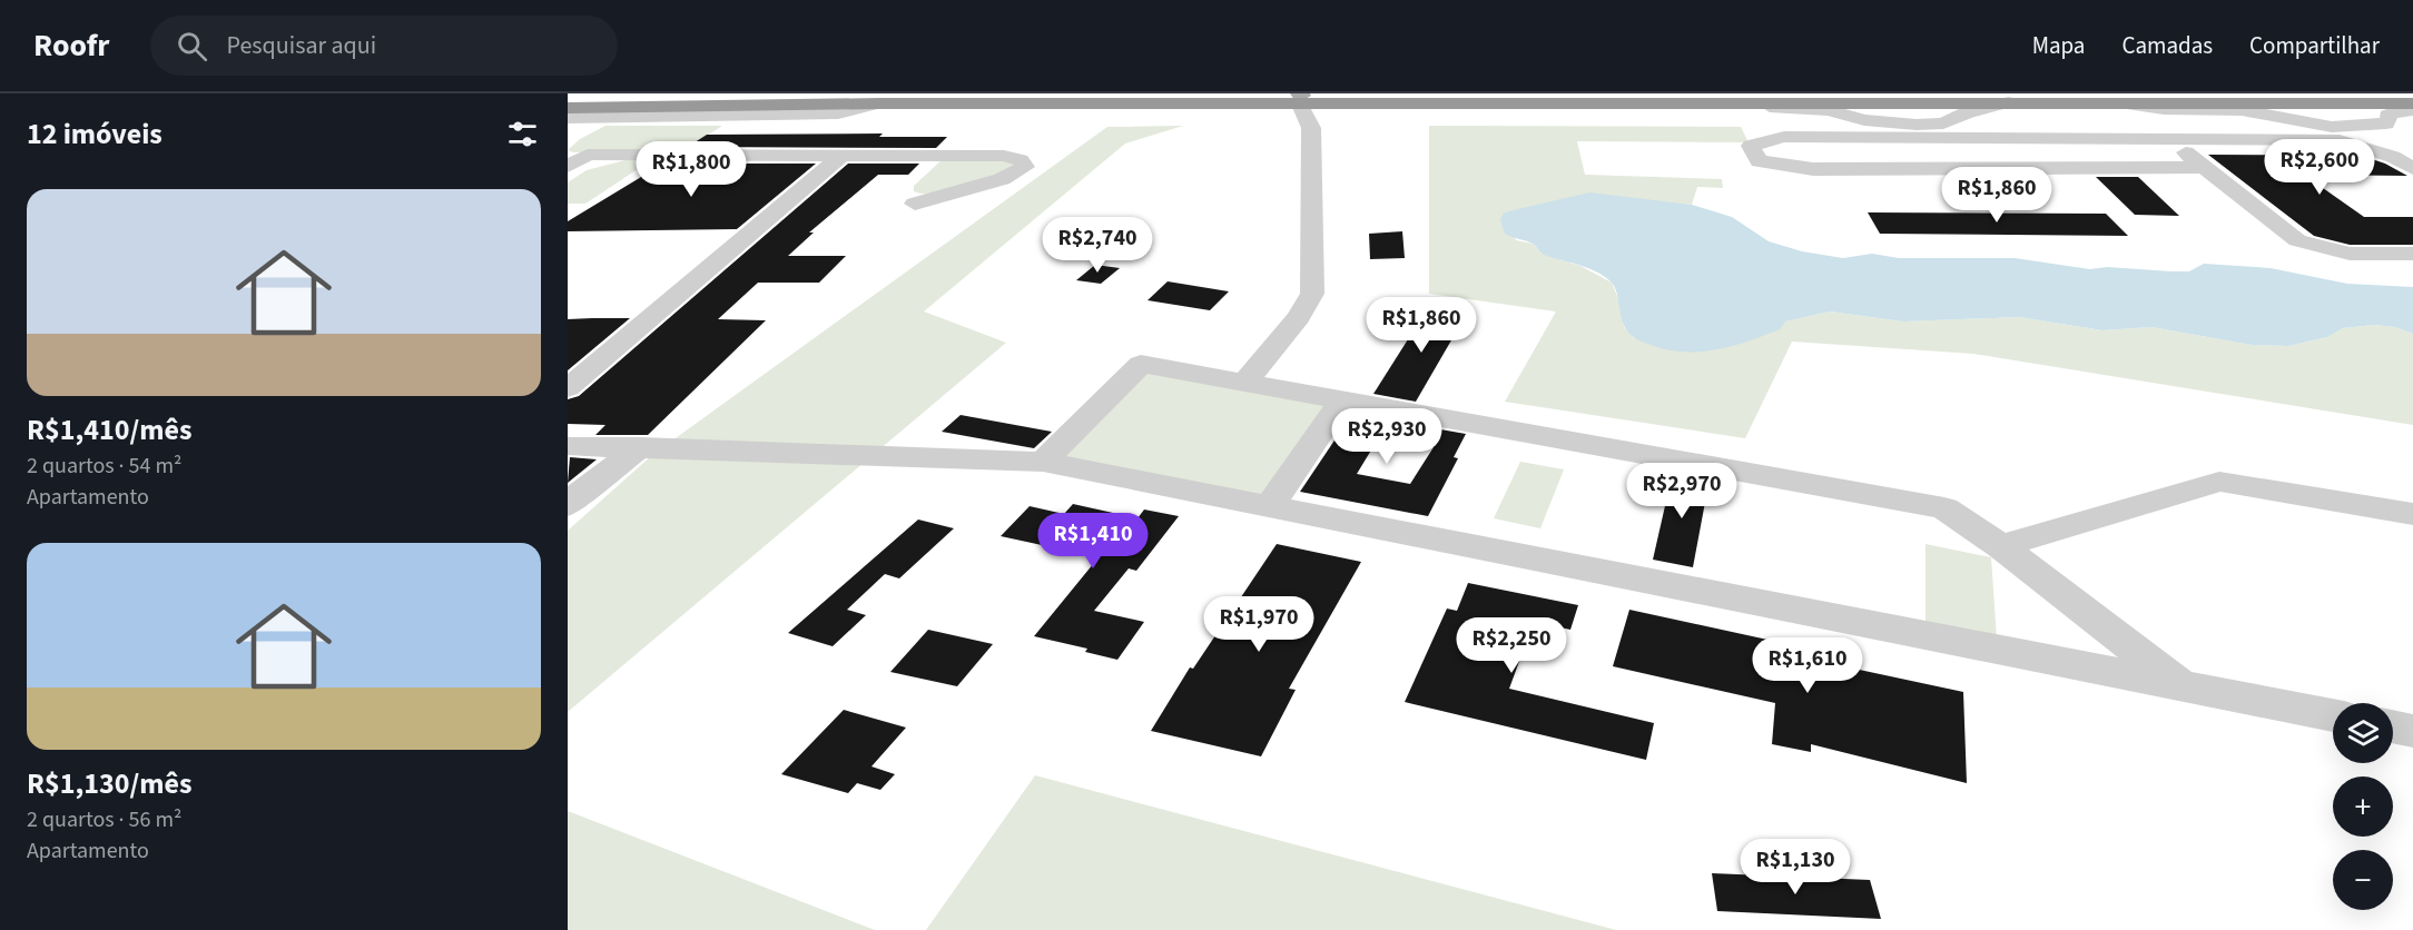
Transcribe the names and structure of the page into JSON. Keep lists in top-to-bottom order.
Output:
{
  "page": {
    "header": "Roofr",
    "search": "Pesquisar aqui",
    "nav": ["Mapa", "Camadas", "Compartilhar"],
    "heading": "12 imóveis",
    "price": [
      "R$2,600",
      "R$1,800",
      "R$1,860",
      "R$2,740",
      "R$1,860",
      "R$2,930",
      "R$2,970",
      "R$1,410",
      "R$1,970",
      "R$2,250",
      "R$1,610",
      "R$1,130"
    ],
    "list": [
      {
        "name": "R$1,410/mês",
        "note": "2 quartos · 54 m² · Apartamento"
      },
      {
        "name": "R$1,130/mês",
        "note": "2 quartos · 56 m² · Apartamento"
      }
    ],
    "map_buttons": ["+", "−"]
  }
}
